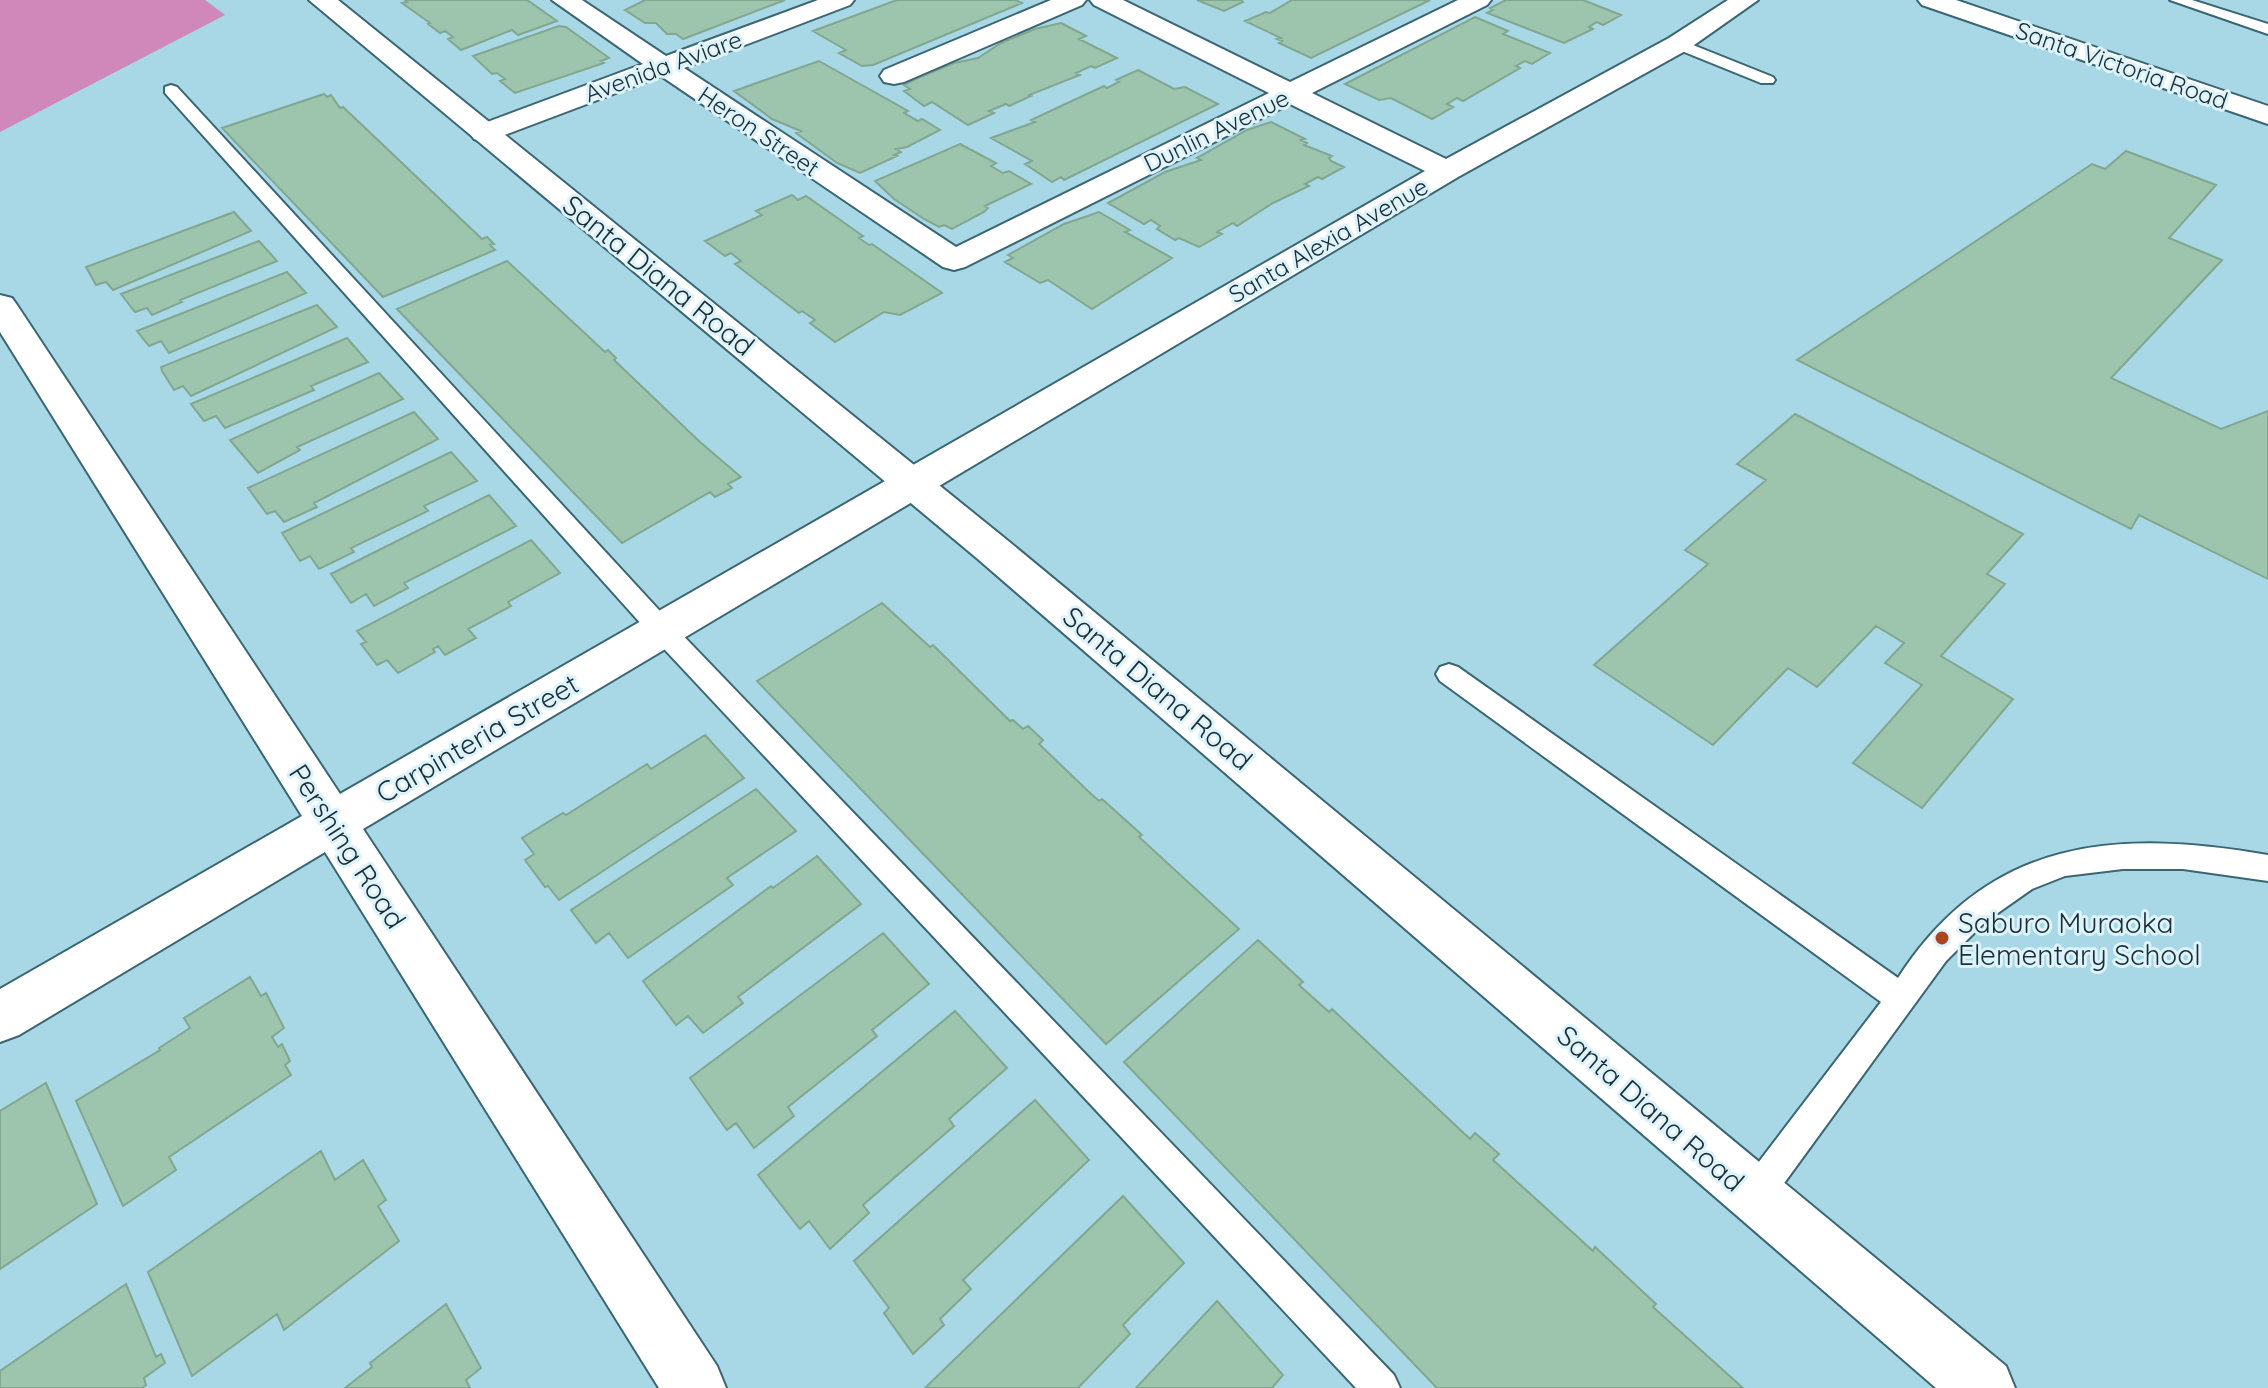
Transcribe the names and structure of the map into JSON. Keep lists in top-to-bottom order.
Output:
{
  "streets": {
    "street": [
      "Santa Victoria Road",
      "Avenida Aviare",
      "Dunlin Avenue",
      "Heron Street",
      "Santa Alexia Avenue",
      "Santa Diana Road",
      "Carpinteria Street",
      "Pershing Road"
    ]
  },
  "crossings": [
    ["Avenida Aviare", "Heron Street"],
    ["Avenida Aviare", "Santa Diana Road"],
    ["Dunlin Avenue", "Heron Street"],
    ["Santa Alexia Avenue", "Santa Diana Road"],
    ["Santa Alexia Avenue", "Carpinteria Street"],
    ["Santa Diana Road", "Carpinteria Street"],
    ["Carpinteria Street", "Pershing Road"]
  ],
  "places": ["Saburo Muraoka Elementary School"]
}
